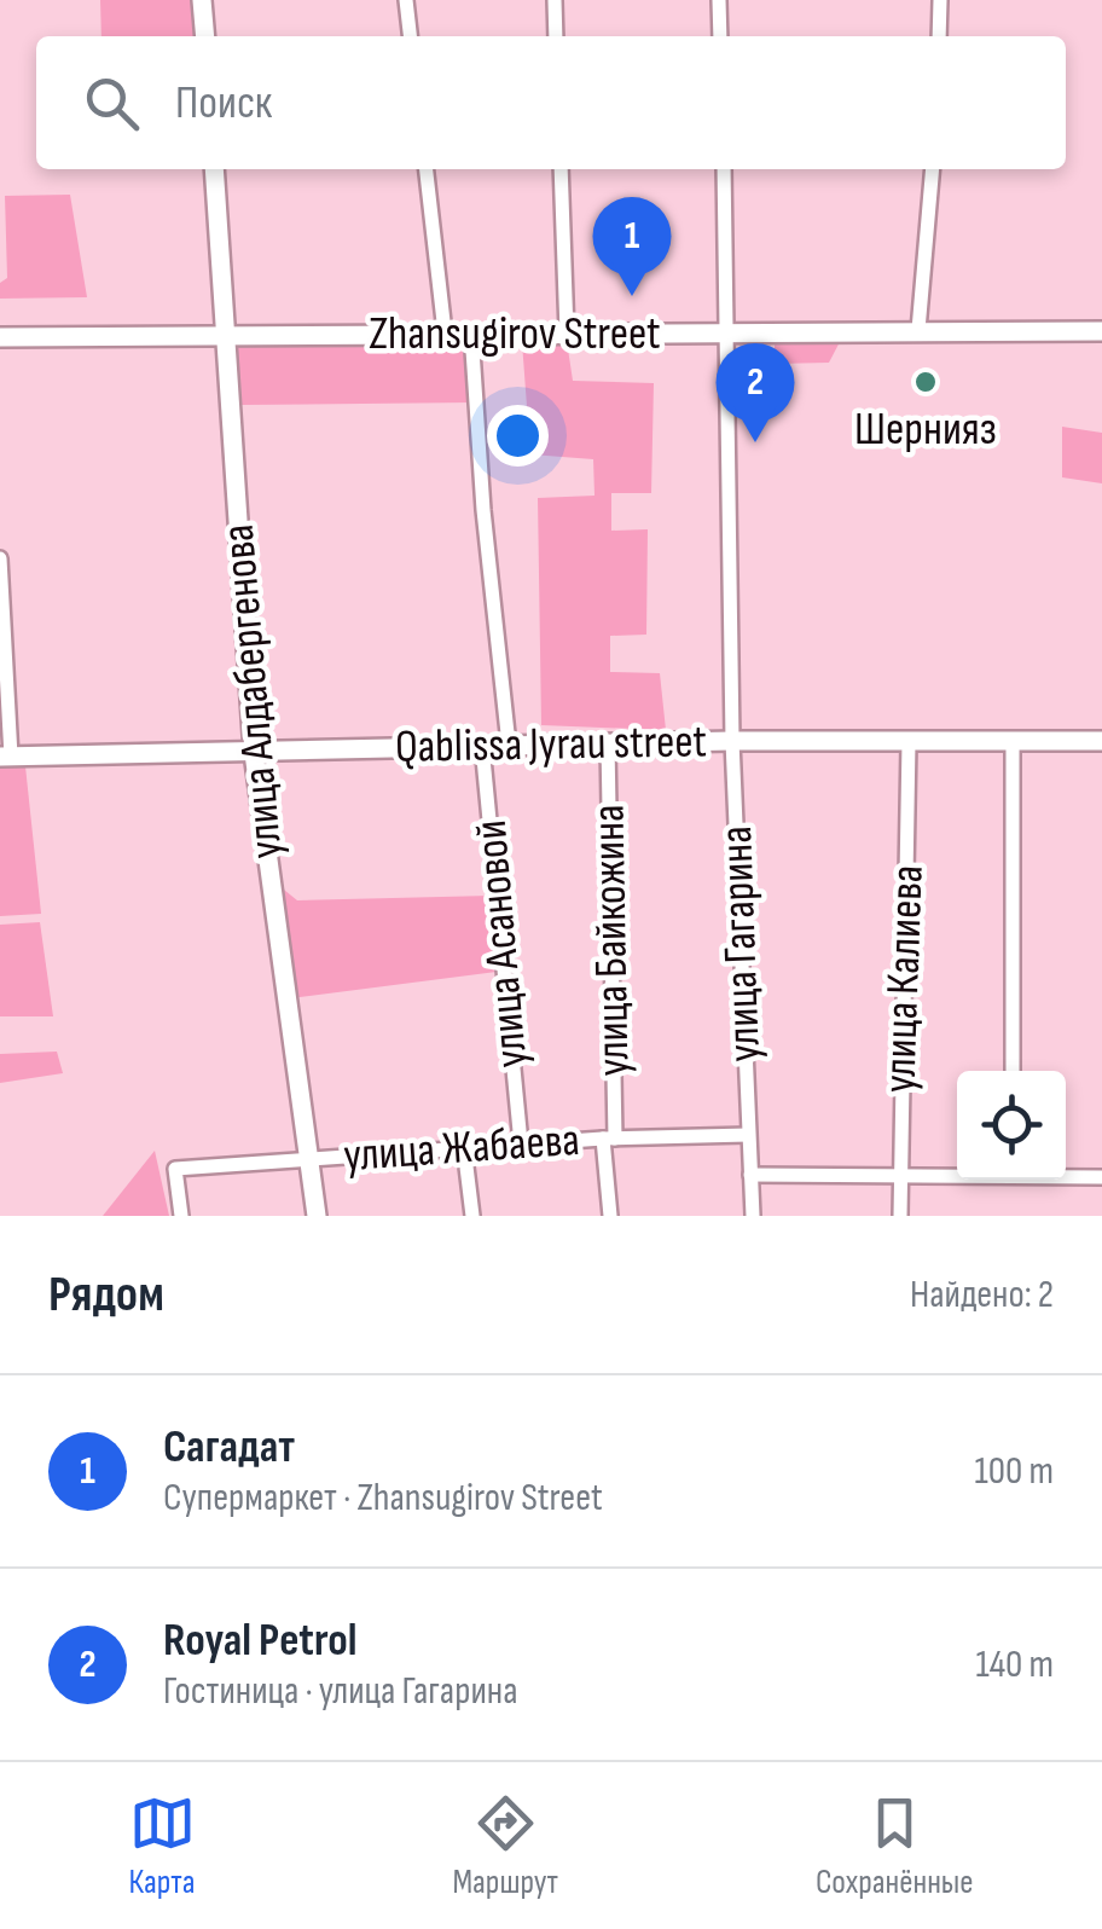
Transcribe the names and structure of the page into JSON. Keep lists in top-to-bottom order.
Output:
{
  "streets": {
    "street": [
      "Zhansugirov Street",
      "улица Алдабергенова",
      "Qablissa Jyrau street",
      "улица Байкожина",
      "улица Асановой",
      "улица Гагарина",
      "улица Калиева",
      "улица Жабаева"
    ]
  },
  "crossings": [
    ["Zhansugirov Street", "улица Алдабергенова"],
    ["Zhansugirov Street", "улица Гагарина"],
    ["улица Алдабергенова", "Qablissa Jyrau street"],
    ["улица Алдабергенова", "улица Жабаева"],
    ["Qablissa Jyrau street", "улица Байкожина"],
    ["Qablissa Jyrau street", "улица Асановой"],
    ["Qablissa Jyrau street", "улица Гагарина"],
    ["Qablissa Jyrau street", "улица Калиева"],
    ["улица Байкожина", "улица Жабаева"],
    ["улица Асановой", "улица Жабаева"],
    ["улица Гагарина", "улица Жабаева"]
  ],
  "places": ["Шернияз"],
  "page": {
    "search": "Поиск",
    "pins": ["1", "2"],
    "heading": ["Рядом", "Найдено: 2"],
    "list": [
      {
        "mark": "1",
        "name": "Сагадат",
        "note": "Супермаркет · Zhansugirov Street",
        "value": "100 m"
      },
      {
        "mark": "2",
        "name": "Royal Petrol",
        "note": "Гостиница · улица Гагарина",
        "value": "140 m"
      }
    ],
    "nav": ["Карта", "Маршрут", "Сохранённые"]
  }
}
